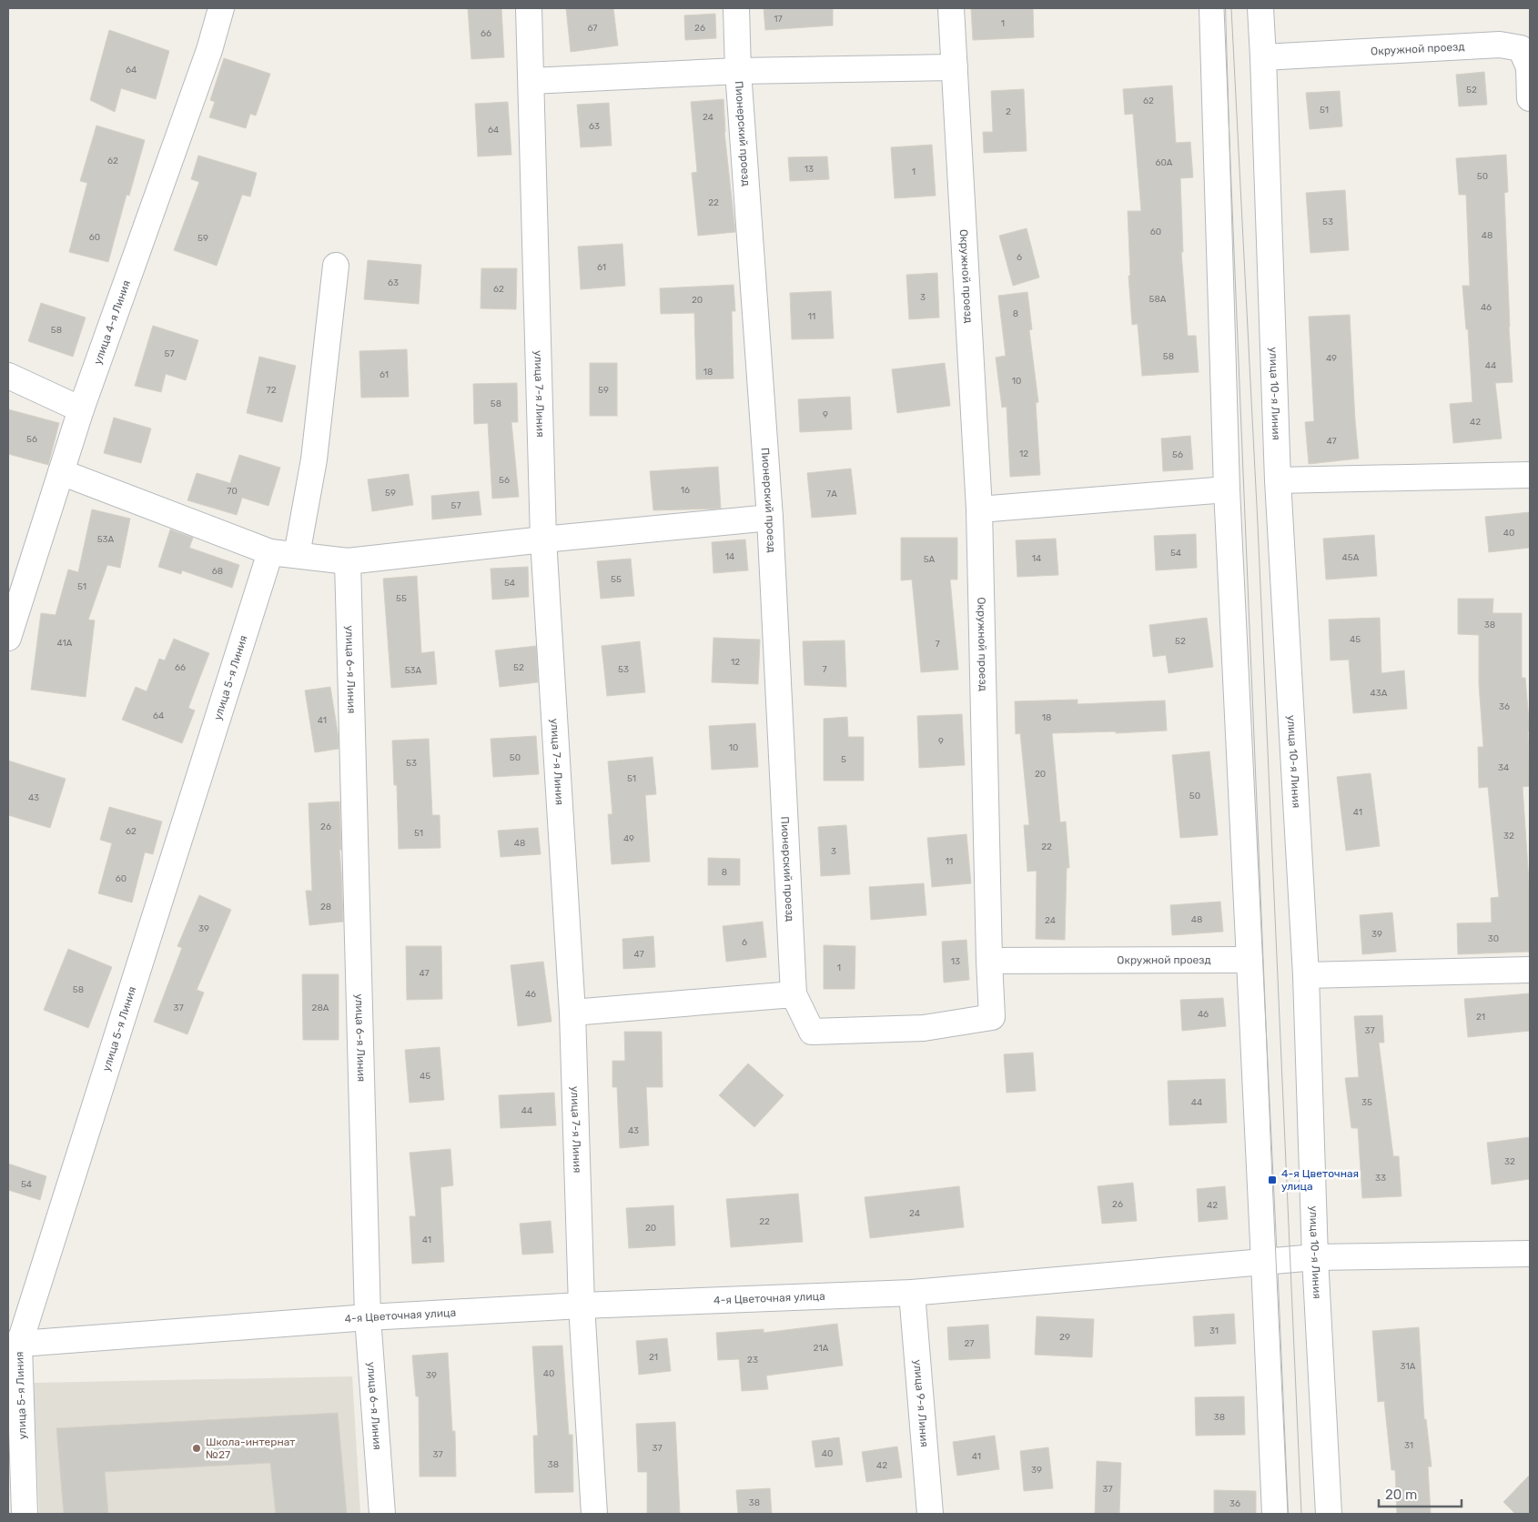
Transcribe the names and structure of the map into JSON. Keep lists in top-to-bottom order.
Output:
{
  "streets": {
    "street": [
      "Окружной проезд",
      "Пионерский проезд",
      "улица 4-я Линия",
      "улица 7-я Линия",
      "улица 10-я Линия",
      "улица 6-я Линия",
      "улица 5-я Линия",
      "4-я Цветочная улица",
      "улица 9-я Линия"
    ]
  },
  "crossings": [
    ["Окружной проезд", "улица 10-я Линия"],
    ["улица 7-я Линия", "4-я Цветочная улица"],
    ["улица 10-я Линия", "4-я Цветочная улица"],
    ["улица 6-я Линия", "4-я Цветочная улица"],
    ["улица 5-я Линия", "4-я Цветочная улица"],
    ["4-я Цветочная улица", "улица 9-я Линия"]
  ],
  "places": {
    "transit": ["4-я Цветочная улица"],
    "other": ["Школа-интернат №27"]
  },
  "house_numbers": [
    "17",
    "1",
    "67",
    "26",
    "66",
    "64",
    "52",
    "62",
    "51",
    "2",
    "24",
    "63",
    "64",
    "62",
    "60А",
    "13",
    "1",
    "50",
    "22",
    "53",
    "60",
    "48",
    "60",
    "59",
    "6",
    "61",
    "63",
    "62",
    "3",
    "58А",
    "20",
    "46",
    "8",
    "11",
    "58",
    "57",
    "58",
    "49",
    "44",
    "18",
    "61",
    "10",
    "72",
    "59",
    "58",
    "9",
    "42",
    "56",
    "47",
    "12",
    "56",
    "56",
    "16",
    "70",
    "59",
    "7А",
    "57",
    "40",
    "53А",
    "54",
    "14",
    "45А",
    "14",
    "5А",
    "68",
    "55",
    "54",
    "51",
    "55",
    "38",
    "45",
    "52",
    "41А",
    "7",
    "12",
    "66",
    "52",
    "53",
    "7",
    "53А",
    "43А",
    "36",
    "64",
    "18",
    "41",
    "9",
    "10",
    "50",
    "5",
    "53",
    "34",
    "20",
    "51",
    "50",
    "43",
    "41",
    "26",
    "62",
    "51",
    "32",
    "49",
    "48",
    "22",
    "3",
    "11",
    "8",
    "60",
    "28",
    "48",
    "24",
    "39",
    "39",
    "30",
    "6",
    "47",
    "13",
    "1",
    "47",
    "58",
    "46",
    "37",
    "28А",
    "46",
    "21",
    "37",
    "45",
    "44",
    "35",
    "44",
    "43",
    "32",
    "33",
    "54",
    "26",
    "42",
    "24",
    "22",
    "20",
    "41",
    "31",
    "29",
    "27",
    "21А",
    "21",
    "23",
    "31А",
    "40",
    "39",
    "38",
    "31",
    "37",
    "40",
    "37",
    "41",
    "38",
    "42",
    "39",
    "37",
    "38",
    "36"
  ],
  "scale_bar": "20 m"
}
